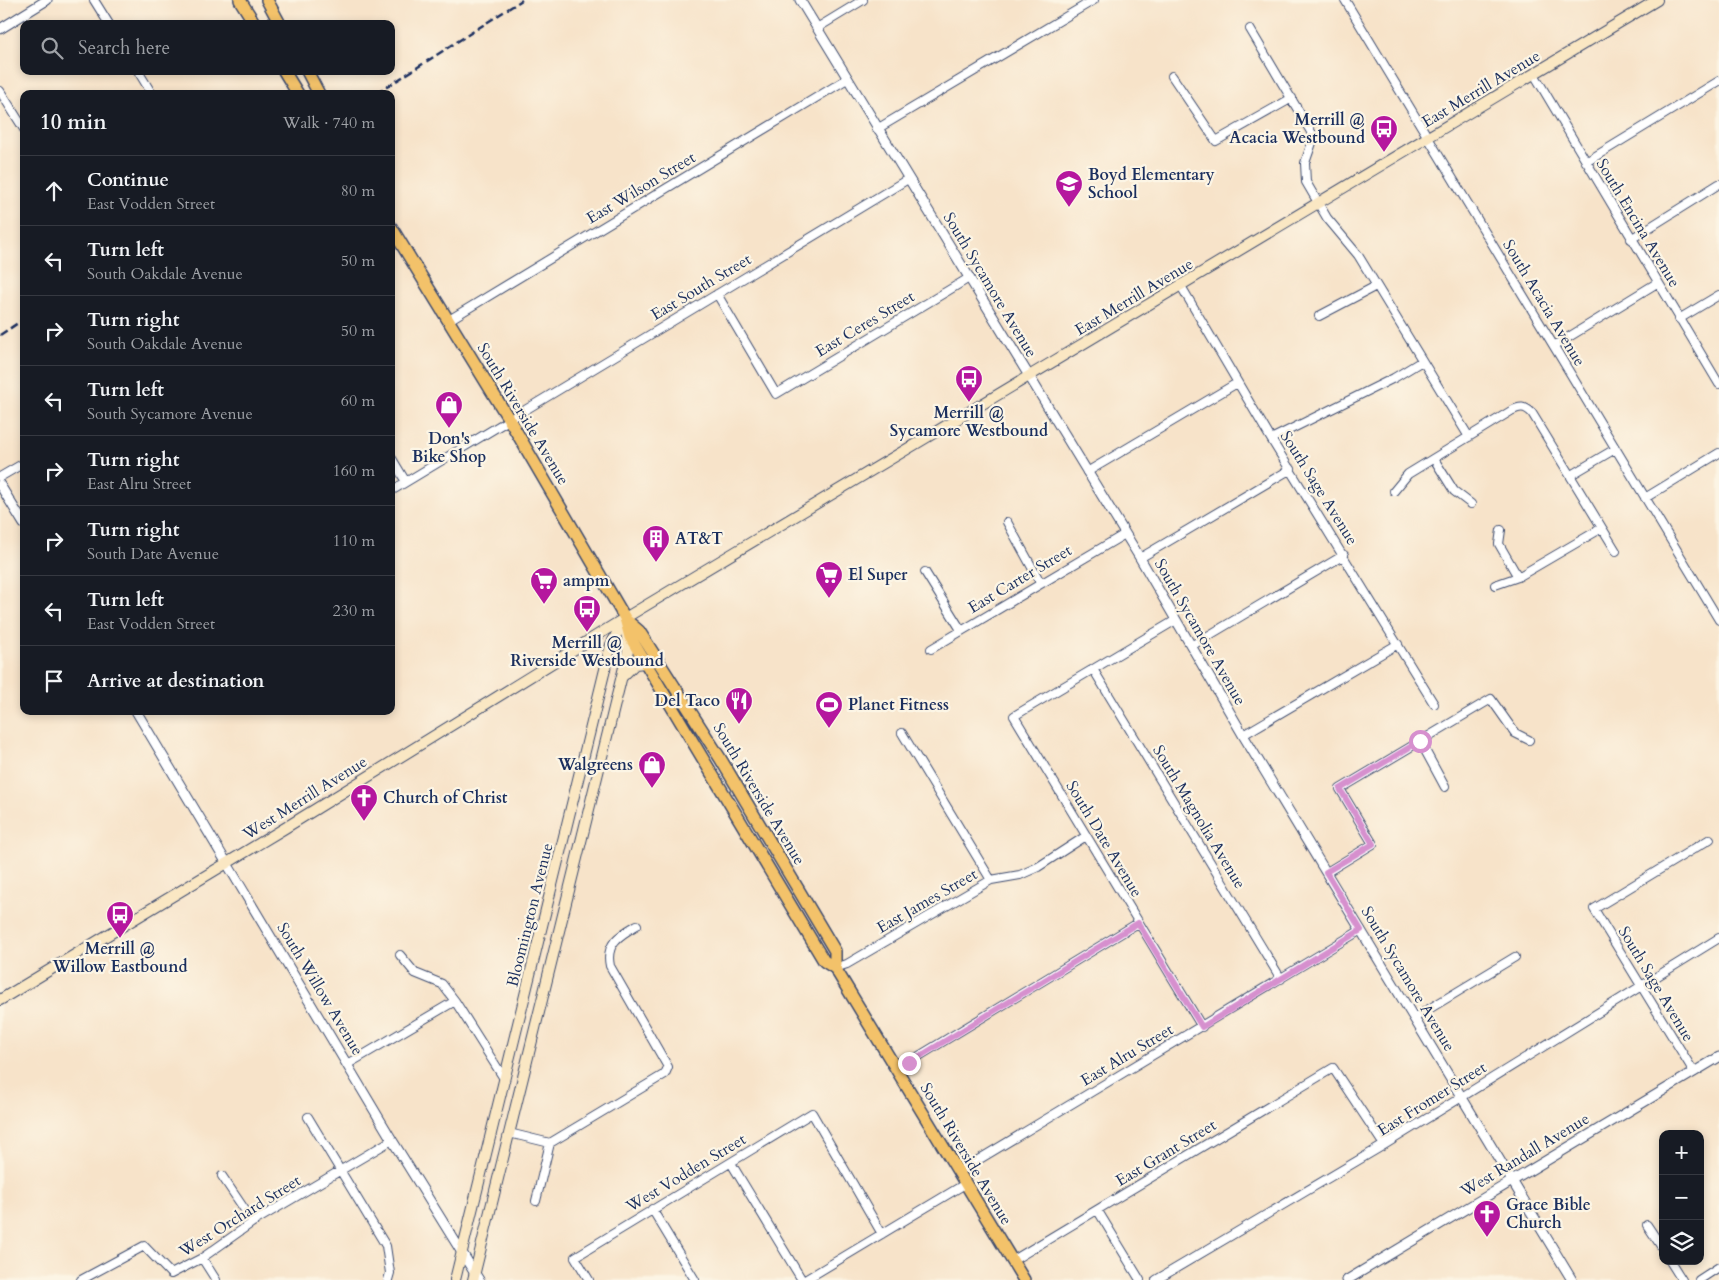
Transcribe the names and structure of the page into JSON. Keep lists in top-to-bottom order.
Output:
{
  "streets": {
    "main road": [
      "East Merrill Avenue",
      "South Riverside Avenue",
      "West Merrill Avenue",
      "Bloomington Avenue"
    ],
    "street": [
      "East Wilson Street",
      "South Encina Avenue",
      "South Sycamore Avenue",
      "East South Street",
      "South Acacia Avenue",
      "East Ceres Street",
      "South Sage Avenue",
      "East Carter Street",
      "South Magnolia Avenue",
      "South Date Avenue",
      "East James Street",
      "South Willow Avenue",
      "East Alru Street",
      "East Fromer Street",
      "East Grant Street",
      "West Randall Avenue",
      "West Vodden Street",
      "West Orchard Street"
    ]
  },
  "crossings": [
    ["East Merrill Avenue", "South Encina Avenue"],
    ["East Merrill Avenue", "South Sycamore Avenue"],
    ["East Merrill Avenue", "South Acacia Avenue"],
    ["East Merrill Avenue", "South Riverside Avenue"],
    ["East Merrill Avenue", "South Sage Avenue"],
    ["East Merrill Avenue", "West Merrill Avenue"],
    ["East Merrill Avenue", "Bloomington Avenue"],
    ["East Wilson Street", "South Sycamore Avenue"],
    ["East Wilson Street", "South Riverside Avenue"],
    ["South Sycamore Avenue", "East South Street"],
    ["South Sycamore Avenue", "East Ceres Street"],
    ["South Sycamore Avenue", "East Carter Street"],
    ["South Sycamore Avenue", "East Alru Street"],
    ["South Sycamore Avenue", "East Fromer Street"],
    ["South Sycamore Avenue", "West Randall Avenue"],
    ["East South Street", "East Ceres Street"],
    ["East South Street", "South Riverside Avenue"],
    ["South Riverside Avenue", "West Merrill Avenue"],
    ["South Riverside Avenue", "East James Street"],
    ["South Riverside Avenue", "Bloomington Avenue"],
    ["South Riverside Avenue", "East Alru Street"],
    ["South Riverside Avenue", "East Grant Street"],
    ["South Sage Avenue", "East Fromer Street"],
    ["South Sage Avenue", "West Randall Avenue"],
    ["West Merrill Avenue", "Bloomington Avenue"],
    ["West Merrill Avenue", "South Willow Avenue"],
    ["South Magnolia Avenue", "South Date Avenue"],
    ["South Magnolia Avenue", "East Alru Street"],
    ["South Date Avenue", "East James Street"],
    ["South Date Avenue", "East Alru Street"],
    ["Bloomington Avenue", "South Willow Avenue"],
    ["South Willow Avenue", "West Orchard Street"],
    ["East Fromer Street", "East Grant Street"]
  ],
  "places": {
    "bus stop": [
      "Merrill @ Acacia Westbound",
      "Merrill @ Sycamore Westbound",
      "Merrill @ Riverside Westbound",
      "Merrill @ Willow Eastbound"
    ],
    "school or university": ["Boyd Elementary School"],
    "shop": ["Don's Bike Shop", "Walgreens"],
    "building": ["AT&T"],
    "supermarket": ["El Super", "ampm"],
    "restaurant": ["Del Taco"],
    "sports": ["Planet Fitness"],
    "church": ["Church of Christ", "Grace Bible Church"]
  },
  "page": {
    "search": "Search here",
    "heading": ["10 min", "Walk · 740 m"],
    "list": [
      ["Continue", "East Vodden Street", "80 m"],
      ["Turn left", "South Oakdale Avenue", "50 m"],
      ["Turn right", "South Oakdale Avenue", "50 m"],
      ["Turn left", "South Sycamore Avenue", "60 m"],
      ["Turn right", "East Alru Street", "160 m"],
      ["Turn right", "South Date Avenue", "110 m"],
      ["Turn left", "East Vodden Street", "230 m"],
      "Arrive at destination"
    ],
    "map_buttons": ["+", "−"]
  }
}
